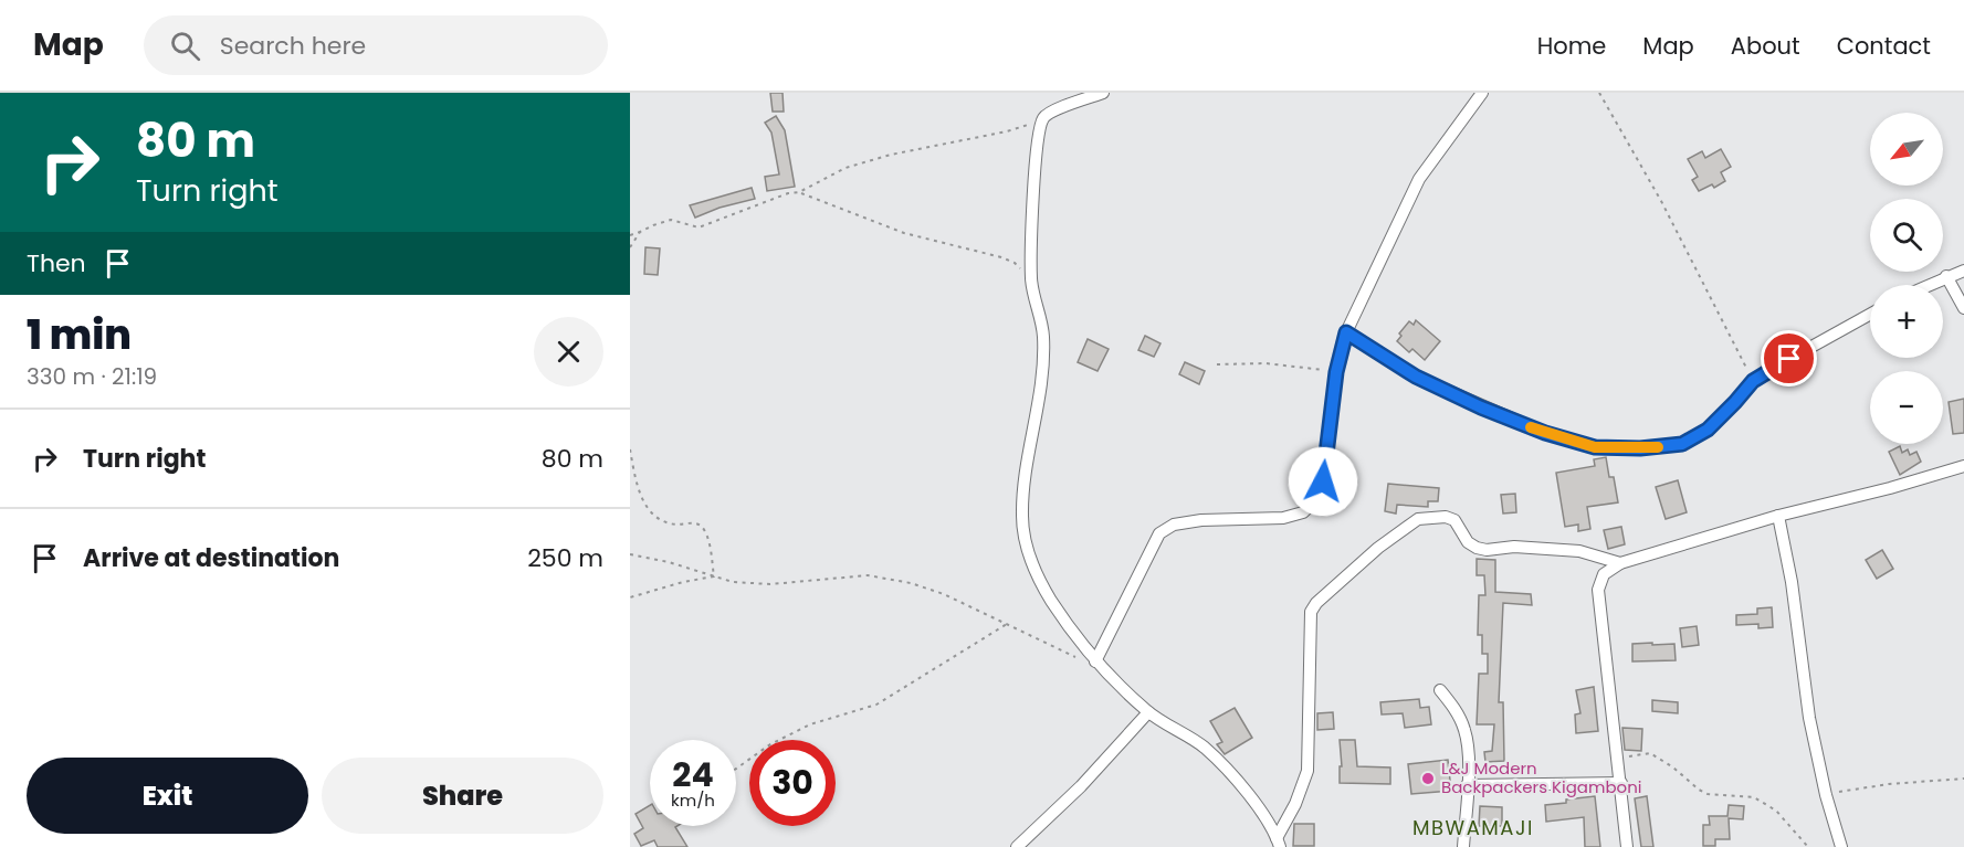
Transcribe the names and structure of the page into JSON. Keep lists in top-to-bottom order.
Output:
{
  "districts": ["MBWAMAJI"],
  "places": ["L&J Modern Backpackers Kigamboni"],
  "north": "bottom left",
  "page": {
    "header": "Map",
    "search": "Search here",
    "nav": [
      "Home",
      "Map",
      "About",
      "Contact"
    ],
    "turn": ["80 m", "Turn right"],
    "map_buttons": ["+", "−"],
    "then": "Then",
    "heading": ["1 min", "330 m · 21:19"],
    "list": [
      {
        "name": "Turn right",
        "value": "80 m"
      },
      {
        "name": "Arrive at destination",
        "value": "250 m"
      }
    ],
    "speed": "24 km/h",
    "limit": "30",
    "buttons": ["Exit", "Share"]
  }
}
